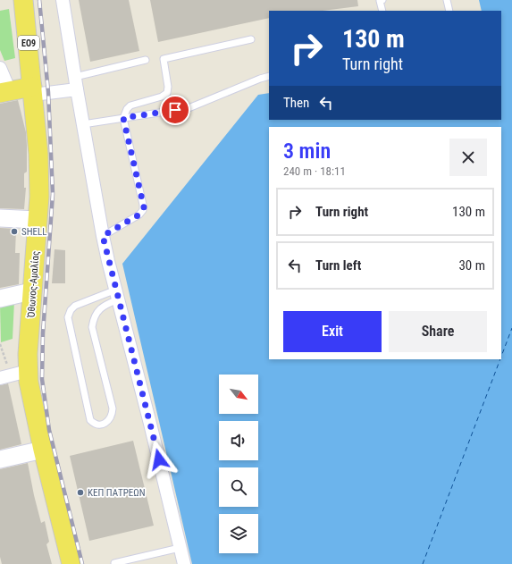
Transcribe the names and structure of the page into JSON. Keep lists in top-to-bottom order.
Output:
{
  "streets": {
    "main road": ["ΕΟ9", "Όθωνος-Αμαλίας"]
  },
  "places": ["SHELL", "ΚΕΠ ΠΑΤΡΕΩΝ"],
  "north": "bottom right",
  "page": {
    "turn": ["130 m", "Turn right"],
    "then": "Then",
    "heading": ["3 min", "240 m · 18:11"],
    "list": [
      {
        "name": "Turn right",
        "value": "130 m"
      },
      {
        "name": "Turn left",
        "value": "30 m"
      }
    ],
    "buttons": ["Exit", "Share"]
  }
}
